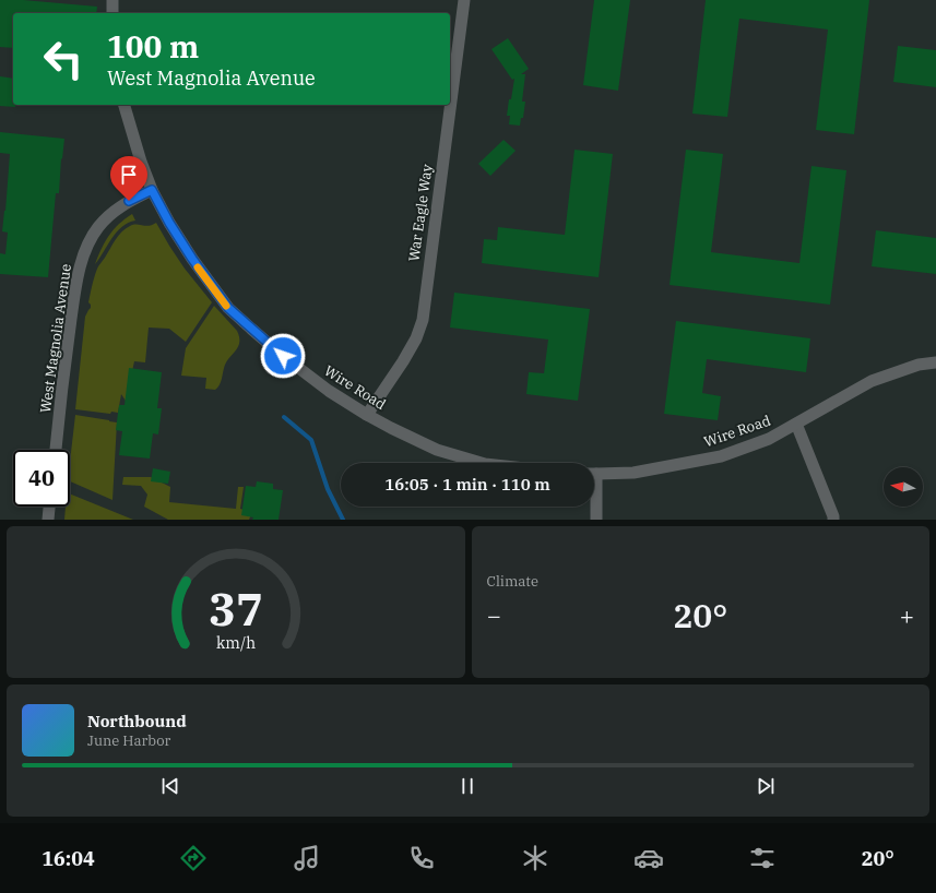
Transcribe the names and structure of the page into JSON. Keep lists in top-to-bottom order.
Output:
{
  "streets": {
    "street": ["War Eagle Way", "West Magnolia Avenue", "Wire Road"]
  },
  "crossings": [
    ["War Eagle Way", "Wire Road"],
    ["West Magnolia Avenue", "Wire Road"]
  ],
  "north": "left",
  "page": {
    "turn": ["100 m", "West Magnolia Avenue"],
    "limit": "40",
    "trip": "16:05 · 1 min · 110 m",
    "tile": "Climate",
    "heat": ["−", "20°", "+"],
    "song": ["Northbound", "June Harbor"],
    "tabs": ["16:04", "20°"],
    "gauge": ["37", "km/h"]
  }
}
